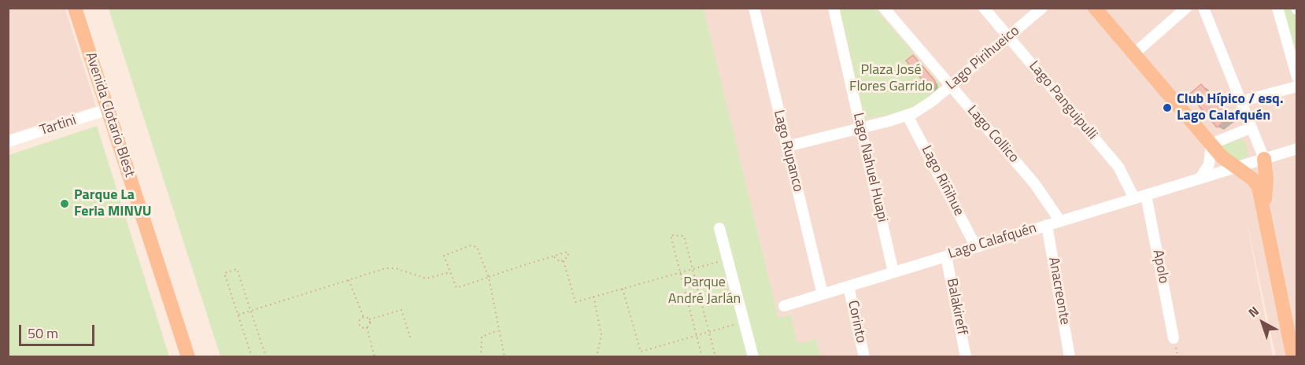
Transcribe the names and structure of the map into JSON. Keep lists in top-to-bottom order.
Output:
{
  "streets": {
    "main road": ["Avenida Clotario Blest"],
    "street": [
      "Lago Pirihueico",
      "Lago Panguipulli",
      "Tartini",
      "Lago Collico",
      "Lago Rupanco",
      "Lago Nahuel Huapi",
      "Lago Riñihue",
      "Lago Calafquén",
      "Apolo",
      "Anacreonte",
      "Balakireff",
      "Corinto"
    ]
  },
  "crossings": [
    ["Lago Pirihueico", "Lago Panguipulli"],
    ["Lago Pirihueico", "Lago Collico"],
    ["Lago Pirihueico", "Lago Rupanco"],
    ["Lago Pirihueico", "Lago Nahuel Huapi"],
    ["Lago Pirihueico", "Lago Riñihue"],
    ["Lago Panguipulli", "Lago Calafquén"],
    ["Avenida Clotario Blest", "Tartini"],
    ["Lago Collico", "Lago Calafquén"],
    ["Lago Rupanco", "Lago Calafquén"],
    ["Lago Nahuel Huapi", "Lago Calafquén"],
    ["Lago Riñihue", "Lago Calafquén"],
    ["Lago Calafquén", "Apolo"],
    ["Lago Calafquén", "Anacreonte"],
    ["Lago Calafquén", "Balakireff"],
    ["Lago Calafquén", "Corinto"]
  ],
  "parks": ["Plaza José Flores Garrido", "Parque André Jarlán"],
  "places": ["Club Hípico / esq. Lago Calafquén", "Parque La Feria MINVU"],
  "scale_bar": "50 m",
  "north": "top left"
}
